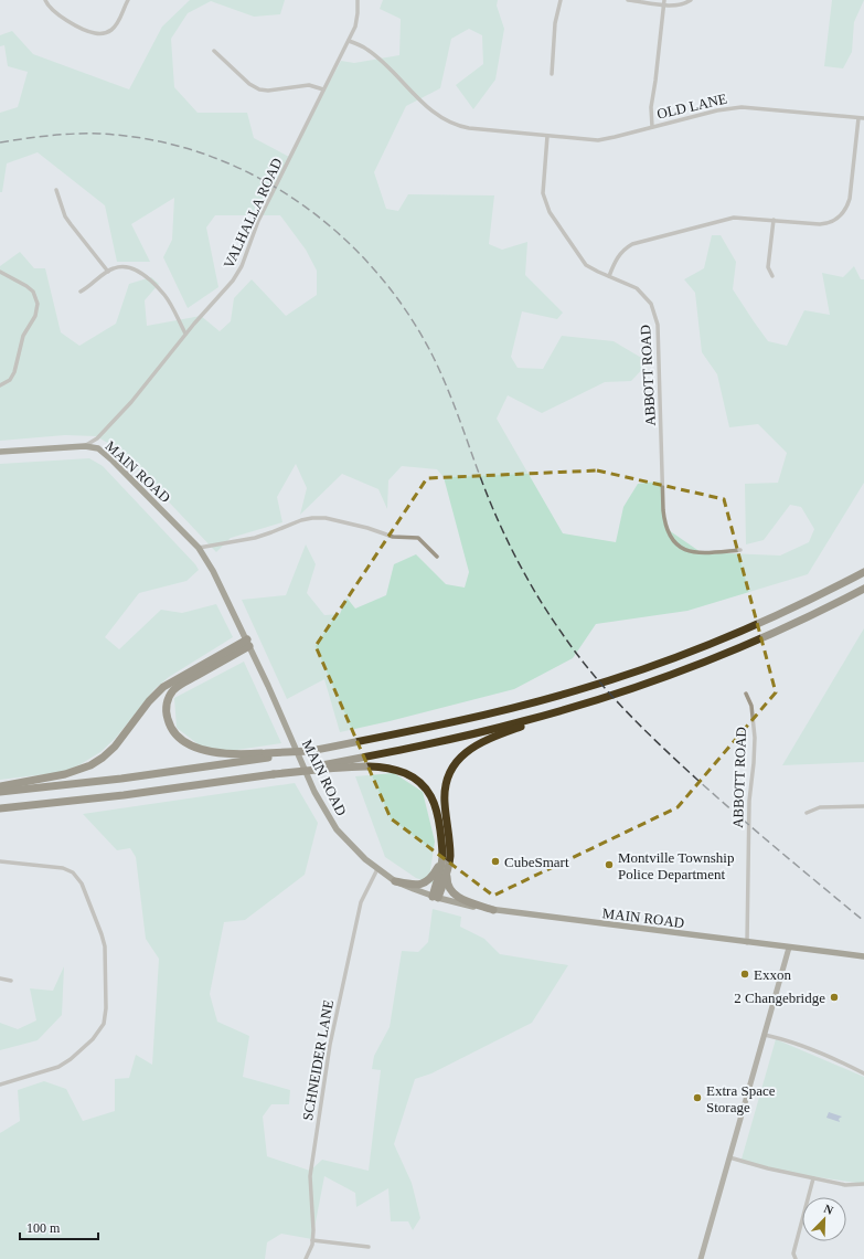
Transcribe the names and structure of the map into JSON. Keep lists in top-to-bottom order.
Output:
{
  "streets": {
    "main road": ["MAIN ROAD"],
    "street": [
      "OLD LANE",
      "VALHALLA ROAD",
      "ABBOTT ROAD",
      "SCHNEIDER LANE"
    ]
  },
  "crossings": [
    ["VALHALLA ROAD", "MAIN ROAD"],
    ["ABBOTT ROAD", "MAIN ROAD"],
    ["MAIN ROAD", "SCHNEIDER LANE"]
  ],
  "places": [
    "CubeSmart",
    "Montville Township Police Department",
    "Exxon",
    "2 Changebridge",
    "Extra Space Storage"
  ],
  "scale_bar": "100 m",
  "north": "top right"
}
